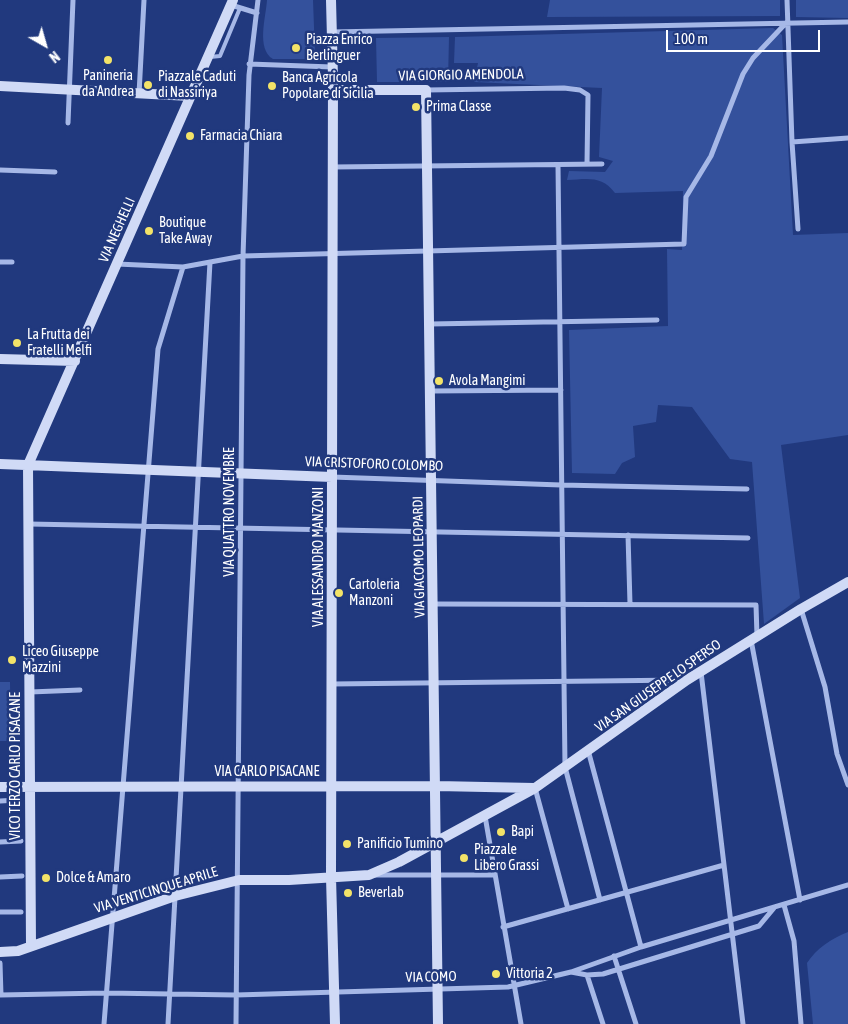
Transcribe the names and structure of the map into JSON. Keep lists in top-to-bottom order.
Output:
{
  "streets": {
    "street": [
      "VIA GIORGIO AMENDOLA",
      "VIA NEGHELLI",
      "VIA CRISTOFORO COLOMBO",
      "VIA QUATTRO NOVEMBRE",
      "VIA ALESSANDRO MANZONI",
      "VIA GIACOMO LEOPARDI",
      "VIA SAN GIUSEPPE LO SPERSO",
      "VICO TERZO CARLO PISACANE",
      "VIA CARLO PISACANE",
      "VIA VENTICINQUE APRILE",
      "VIA COMO"
    ]
  },
  "crossings": [
    ["VIA GIORGIO AMENDOLA", "VIA ALESSANDRO MANZONI"],
    ["VIA GIORGIO AMENDOLA", "VIA GIACOMO LEOPARDI"],
    ["VIA NEGHELLI", "VIA CRISTOFORO COLOMBO"],
    ["VIA NEGHELLI", "VICO TERZO CARLO PISACANE"],
    ["VIA CRISTOFORO COLOMBO", "VIA QUATTRO NOVEMBRE"],
    ["VIA CRISTOFORO COLOMBO", "VIA ALESSANDRO MANZONI"],
    ["VIA CRISTOFORO COLOMBO", "VIA GIACOMO LEOPARDI"],
    ["VIA CRISTOFORO COLOMBO", "VICO TERZO CARLO PISACANE"],
    ["VIA QUATTRO NOVEMBRE", "VIA CARLO PISACANE"],
    ["VIA QUATTRO NOVEMBRE", "VIA VENTICINQUE APRILE"],
    ["VIA QUATTRO NOVEMBRE", "VIA COMO"],
    ["VIA ALESSANDRO MANZONI", "VIA CARLO PISACANE"],
    ["VIA ALESSANDRO MANZONI", "VIA VENTICINQUE APRILE"],
    ["VIA ALESSANDRO MANZONI", "VIA COMO"],
    ["VIA GIACOMO LEOPARDI", "VIA SAN GIUSEPPE LO SPERSO"],
    ["VIA GIACOMO LEOPARDI", "VIA CARLO PISACANE"],
    ["VIA GIACOMO LEOPARDI", "VIA VENTICINQUE APRILE"],
    ["VIA GIACOMO LEOPARDI", "VIA COMO"],
    ["VIA SAN GIUSEPPE LO SPERSO", "VIA CARLO PISACANE"],
    ["VIA SAN GIUSEPPE LO SPERSO", "VIA VENTICINQUE APRILE"],
    ["VICO TERZO CARLO PISACANE", "VIA CARLO PISACANE"],
    ["VICO TERZO CARLO PISACANE", "VIA VENTICINQUE APRILE"]
  ],
  "places": [
    "Piazza Enrico Berlinguer",
    "Panineria da Andrea",
    "Piazzale Caduti di Nassiriya",
    "Banca Agricola Popolare di Sicilia",
    "Prima Classe",
    "Farmacia Chiara",
    "Boutique Take Away",
    "La Frutta dei Fratelli Melfi",
    "Avola Mangimi",
    "Cartoleria Manzoni",
    "Liceo Giuseppe Mazzini",
    "Bapi",
    "Panificio Tumino",
    "Piazzale Libero Grassi",
    "Dolce & Amaro",
    "Beverlab",
    "Vittoria 2"
  ],
  "scale_bar": "100 m",
  "north": "bottom right"
}
